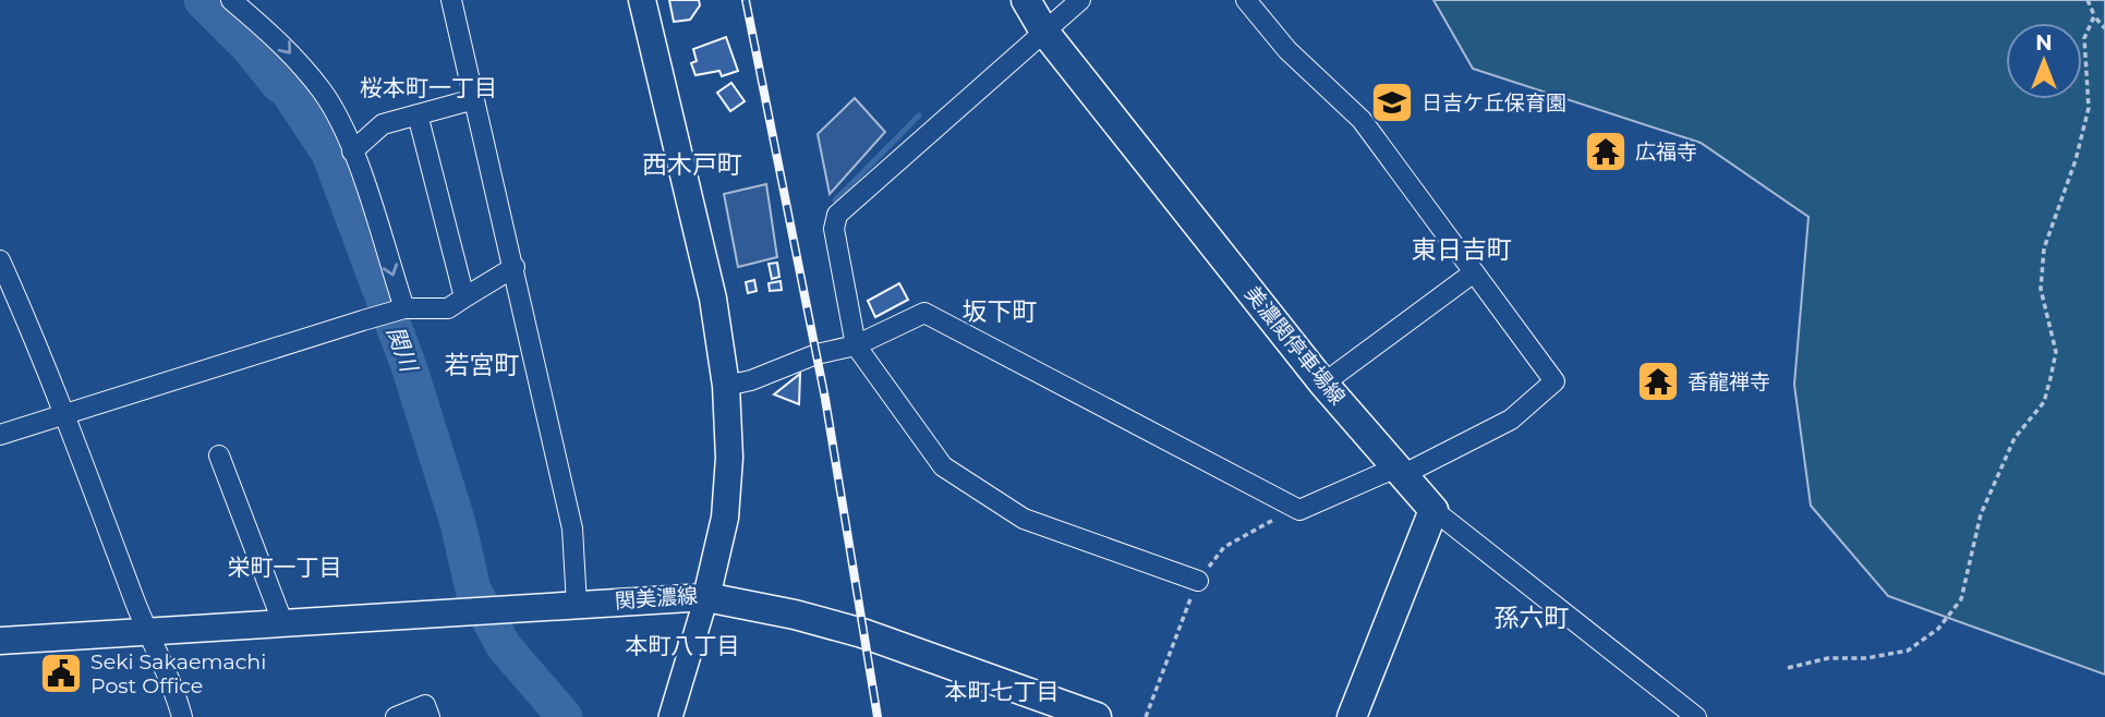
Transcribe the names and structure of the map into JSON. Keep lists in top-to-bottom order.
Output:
{
  "streets": {
    "main road": ["美濃関停車場線", "関美濃線"]
  },
  "districts": [
    "桜本町一丁目",
    "西木戸町",
    "東日吉町",
    "坂下町",
    "若宮町",
    "栄町一丁目",
    "孫六町",
    "本町八丁目",
    "本町七丁目"
  ],
  "water": ["関川"],
  "places": {
    "school or university": ["日吉ケ丘保育園"],
    "temple": ["広福寺", "香龍禅寺"],
    "public building": ["Seki Sakaemachi Post Office"]
  },
  "north": "top"
}
